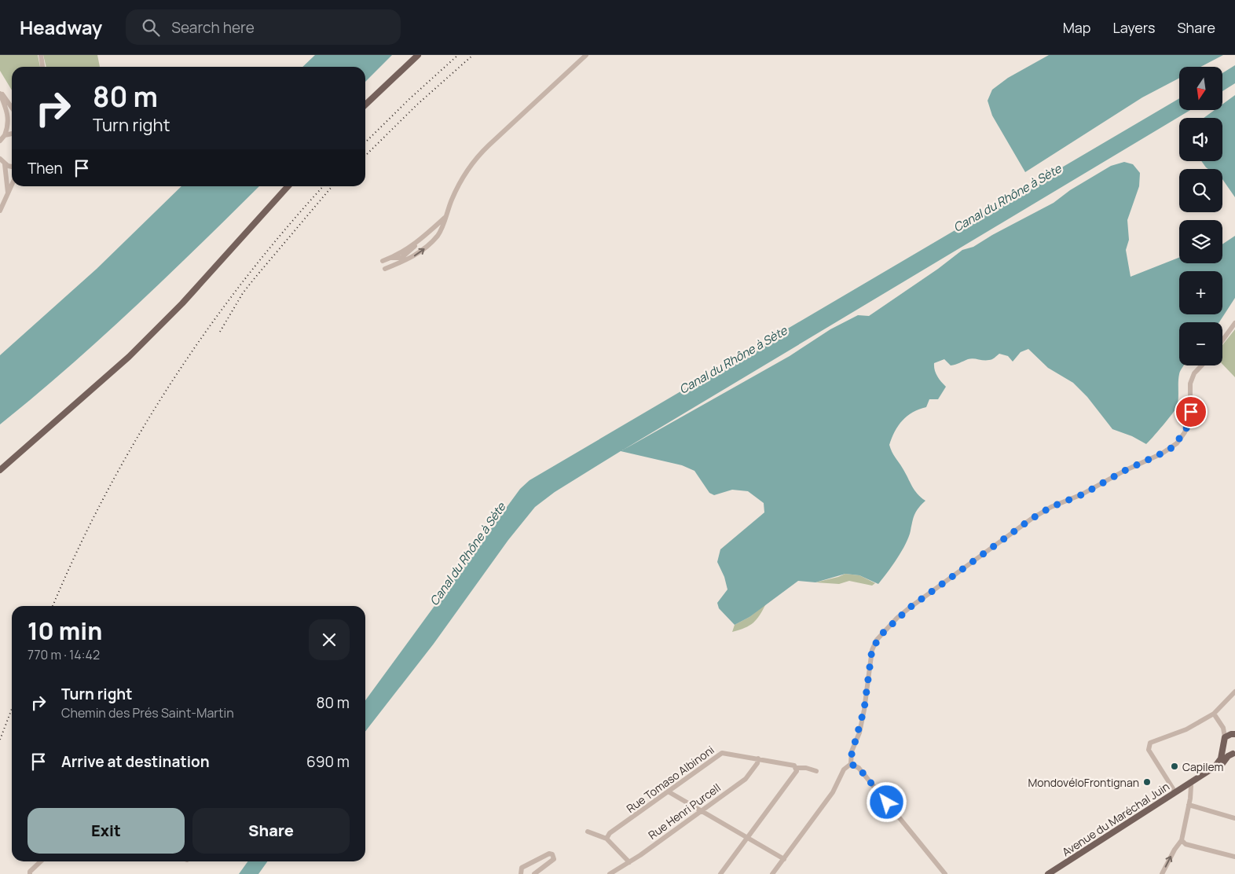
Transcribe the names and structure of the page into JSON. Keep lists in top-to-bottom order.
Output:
{
  "streets": {
    "main road": ["Avenue du Maréchal Juin"],
    "street": ["Rue Tomaso Albinoni", "Rue Henri Purcell"]
  },
  "crossings": [
    ["Rue Tomaso Albinoni", "Rue Henri Purcell"]
  ],
  "water": ["Canal du Rhône à Sète"],
  "places": ["Capilem", "MondovéloFrontignan"],
  "north": "bottom",
  "page": {
    "header": "Headway",
    "search": "Search here",
    "nav": ["Map", "Layers", "Share"],
    "map_buttons": ["+", "−"],
    "turn": ["80 m", "Turn right"],
    "then": "Then",
    "heading": ["10 min", "770 m · 14:42"],
    "list": [
      {
        "name": "Turn right",
        "note": "Chemin des Prés Saint-Martin",
        "value": "80 m"
      },
      {
        "name": "Arrive at destination",
        "value": "690 m"
      }
    ],
    "buttons": ["Exit", "Share"]
  }
}
